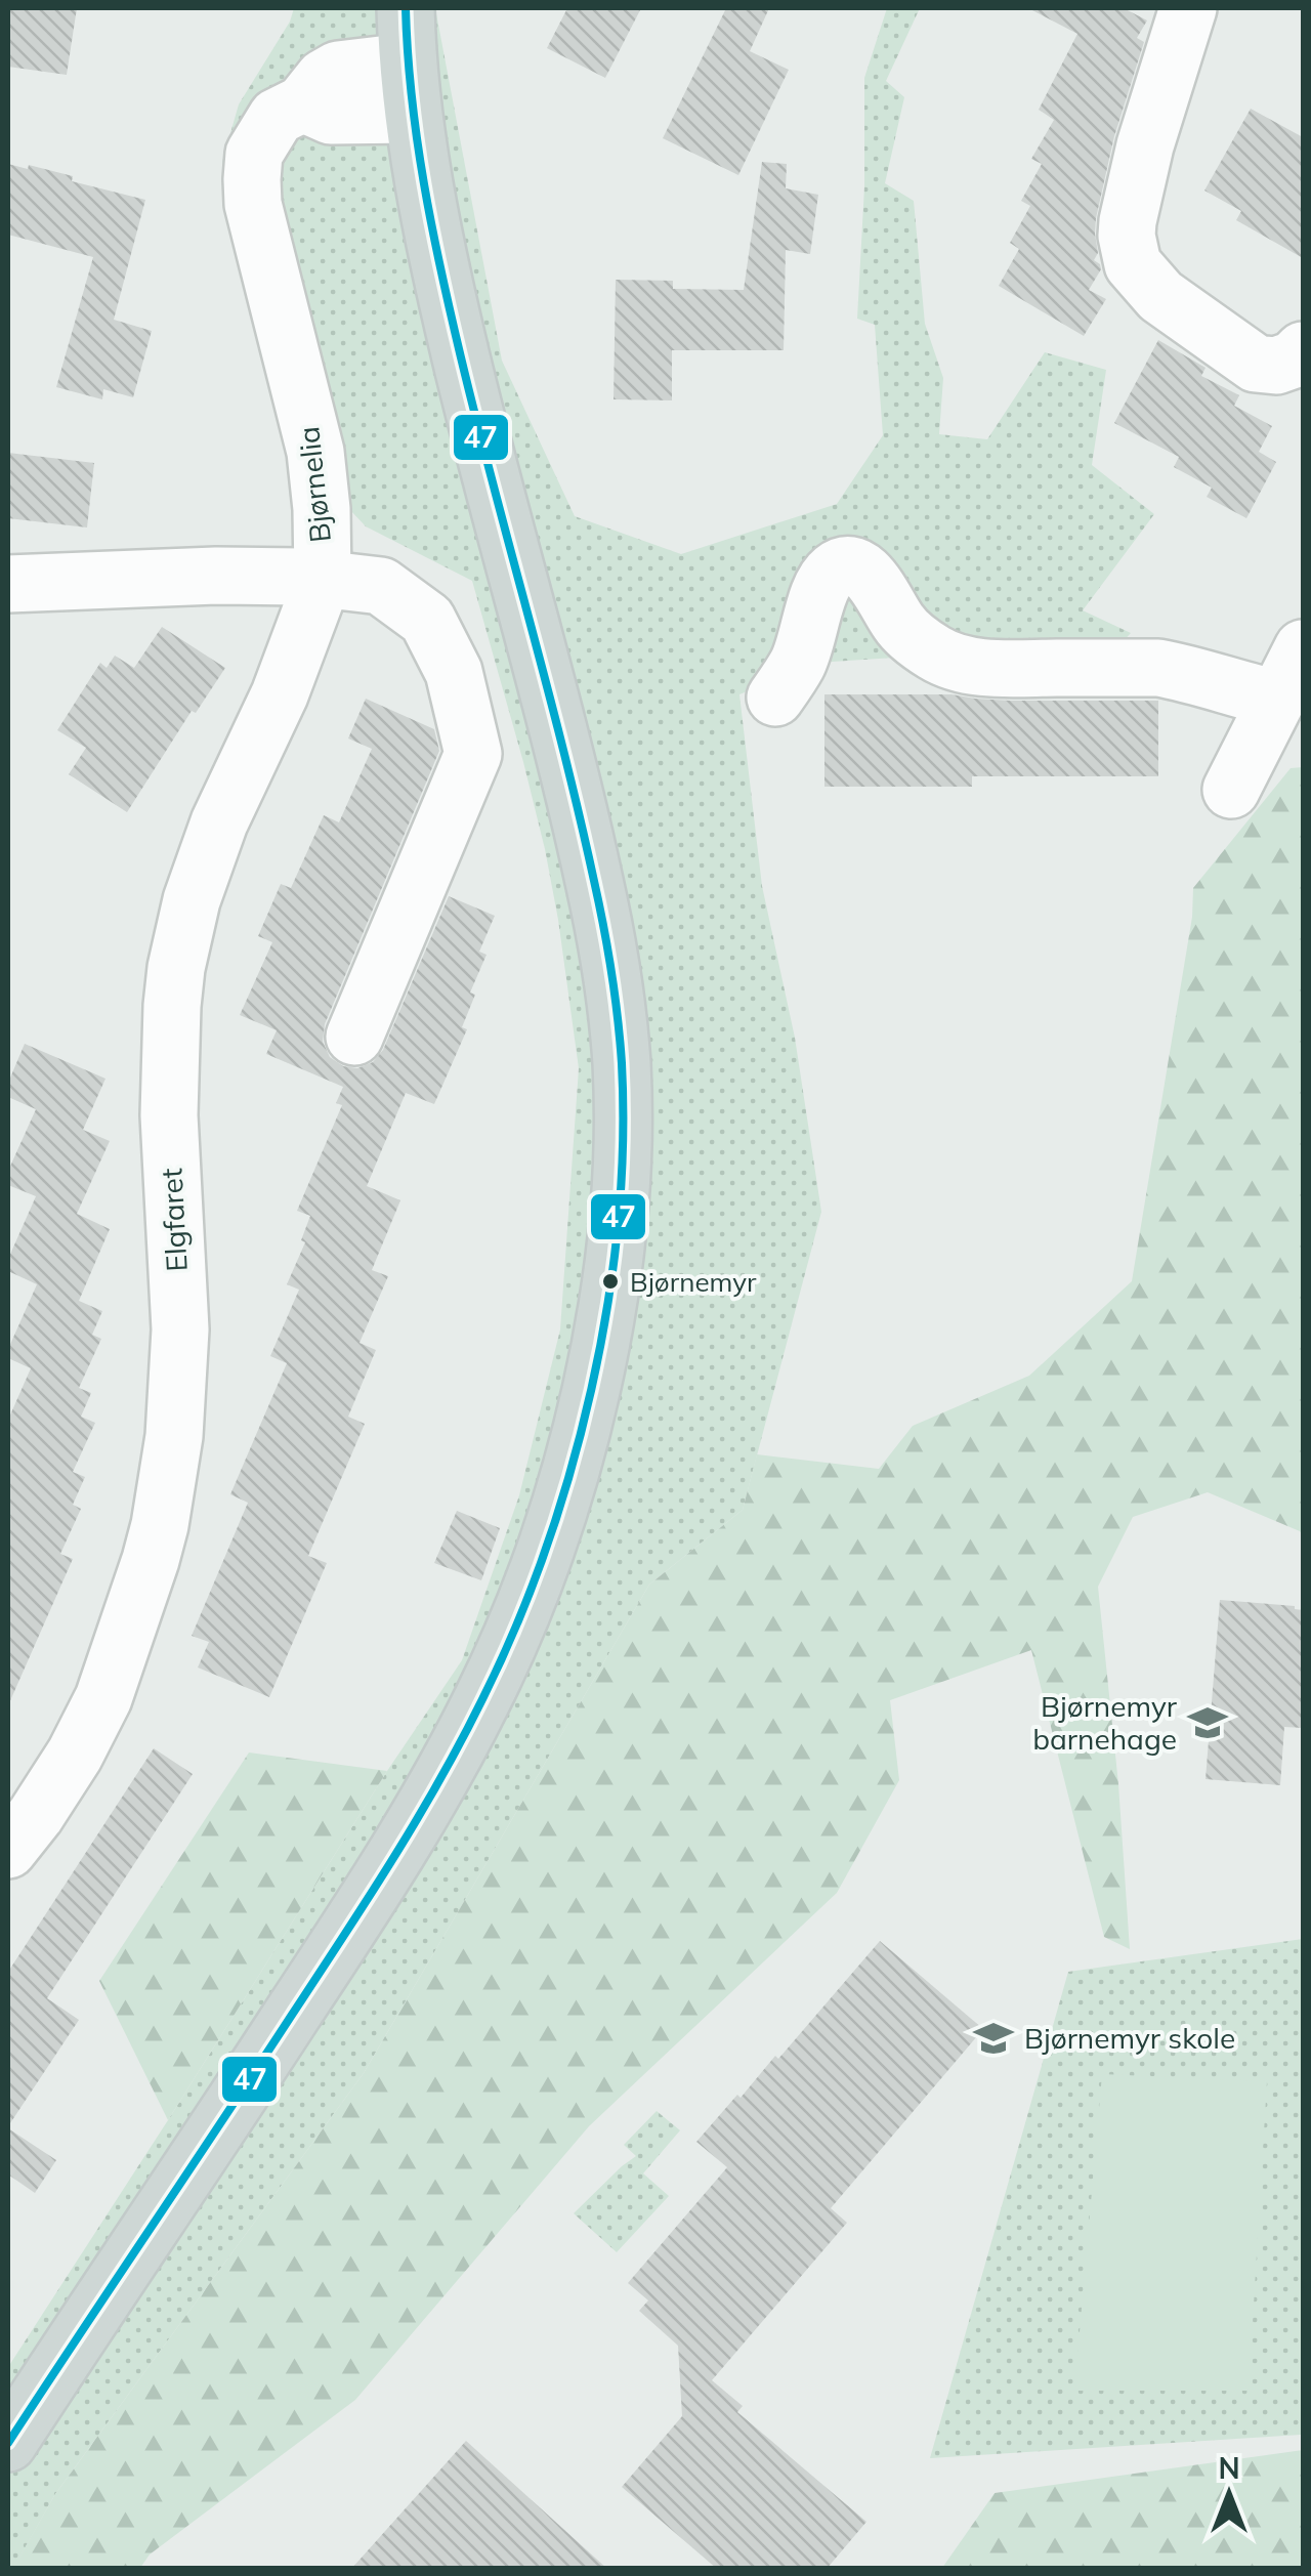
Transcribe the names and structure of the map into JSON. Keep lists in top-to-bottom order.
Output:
{
  "streets": {
    "street": ["Bjørnelia", "Elgfaret"]
  },
  "crossings": [
    ["Bjørnelia", "Elgfaret"]
  ],
  "places": {
    "other": ["Bjørnemyr"],
    "school or university": ["Bjørnemyr barnehage", "Bjørnemyr skole"]
  },
  "lines": ["transit line 47"],
  "north": "top"
}
